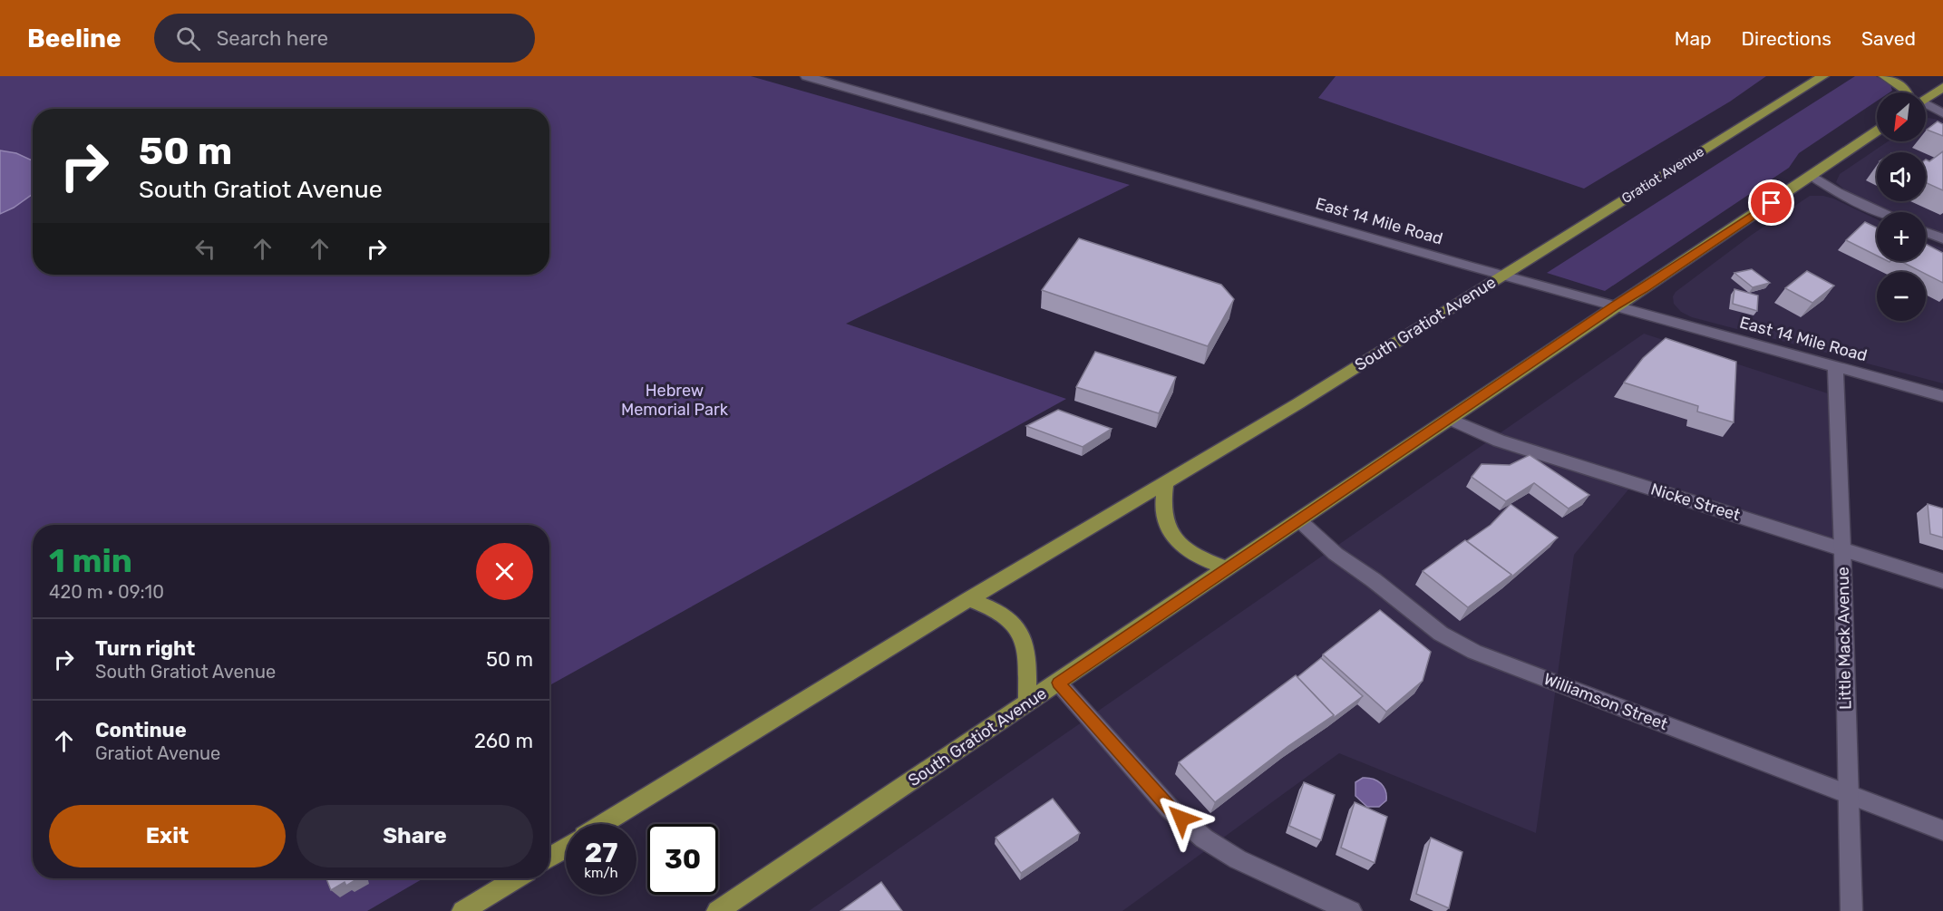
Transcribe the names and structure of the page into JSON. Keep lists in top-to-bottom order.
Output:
{
  "streets": {
    "main road": ["Gratiot Avenue", "South Gratiot Avenue"],
    "street": [
      "East 14 Mile Road",
      "Nicke Street",
      "Little Mack Avenue",
      "Williamson Street"
    ]
  },
  "crossings": [
    ["Gratiot Avenue", "East 14 Mile Road"],
    ["Gratiot Avenue", "South Gratiot Avenue"],
    ["East 14 Mile Road", "South Gratiot Avenue"],
    ["East 14 Mile Road", "Little Mack Avenue"],
    ["South Gratiot Avenue", "Nicke Street"],
    ["South Gratiot Avenue", "Williamson Street"],
    ["Nicke Street", "Little Mack Avenue"],
    ["Little Mack Avenue", "Williamson Street"]
  ],
  "parks": ["Hebrew Memorial Park"],
  "north": "bottom left",
  "page": {
    "header": "Beeline",
    "search": "Search here",
    "nav": ["Map", "Directions", "Saved"],
    "map_buttons": ["+", "−"],
    "turn": ["50 m", "South Gratiot Avenue"],
    "heading": ["1 min", "420 m · 09:10"],
    "list": [
      {
        "name": "Turn right",
        "note": "South Gratiot Avenue",
        "value": "50 m"
      },
      {
        "name": "Continue",
        "note": "Gratiot Avenue",
        "value": "260 m"
      }
    ],
    "buttons": ["Exit", "Share"],
    "speed": "27 km/h",
    "limit": "30"
  }
}
